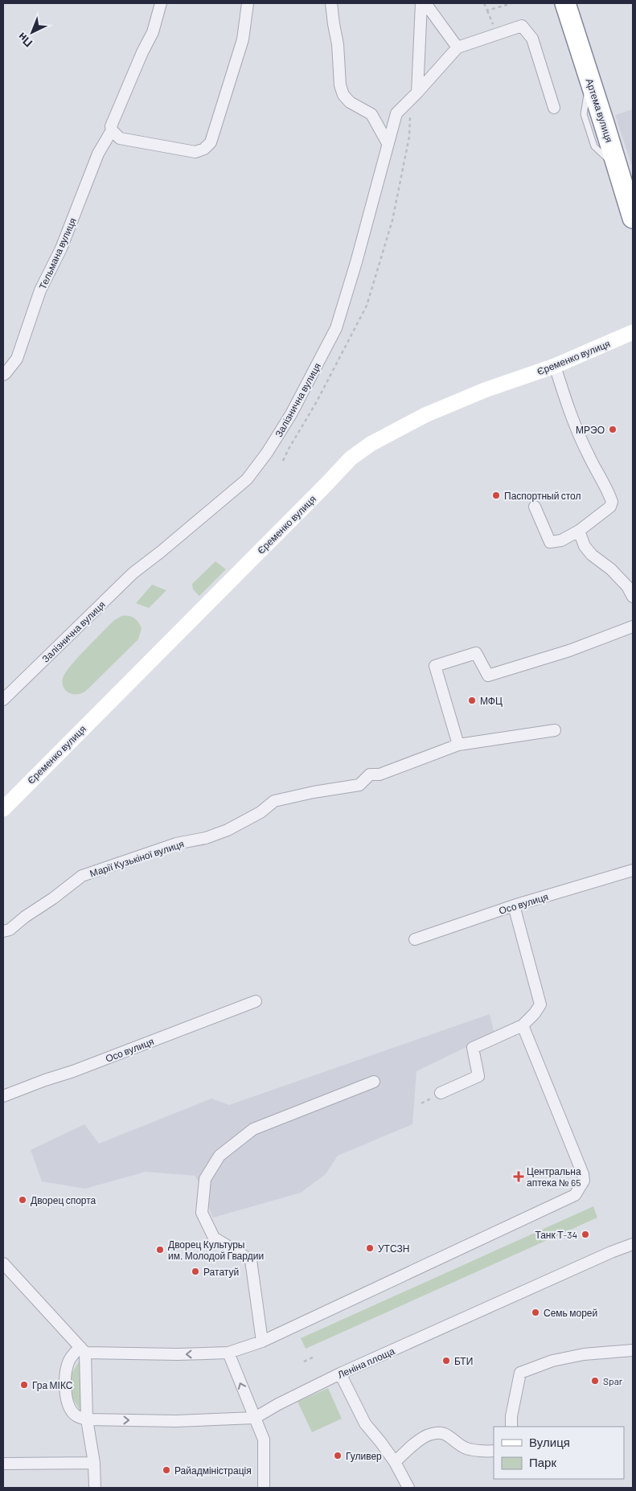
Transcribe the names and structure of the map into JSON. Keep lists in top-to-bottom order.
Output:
{
  "streets": {
    "highway": ["Артема вулиця"],
    "street": [
      "Тельмана вулиця",
      "Єременко вулиця",
      "Залізнична вулиця",
      "Марії Кузькіної вулиця",
      "Осо вулиця",
      "Леніна площа"
    ]
  },
  "places": {
    "other": [
      "МРЭО",
      "Паспортный стол",
      "МФЦ",
      "Дворец спорта",
      "Танк Т-34",
      "УТСЗН",
      "Дворец Культуры им. Молодой Гвардии",
      "Рататуй",
      "Семь морей",
      "БТИ",
      "Spar",
      "Гра МІКС",
      "Гуливер",
      "Райадміністрація"
    ],
    "health": ["Центральна аптека № 65"]
  },
  "legend": ["Вулиця", "Парк"],
  "north": "bottom left"
}
